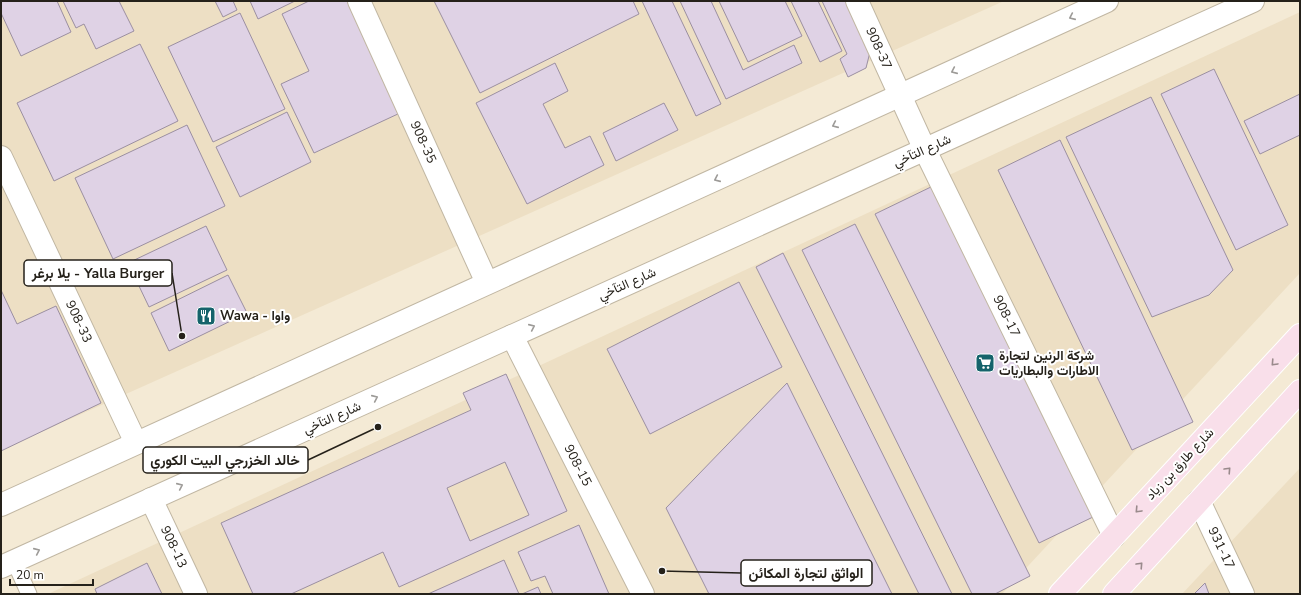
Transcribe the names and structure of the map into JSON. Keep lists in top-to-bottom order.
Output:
{
  "streets": {
    "main road": ["شارع طارق بن زياد"],
    "street": [
      "908-37",
      "908-35",
      "شارع التآخي",
      "908-17",
      "908-33",
      "908-15",
      "908-13",
      "931-17"
    ]
  },
  "crossings": [
    ["908-37", "908-17"],
    ["شارع التآخي", "908-17"],
    ["شارع التآخي", "908-15"],
    ["شارع التآخي", "908-13"],
    ["908-17", "شارع طارق بن زياد"]
  ],
  "places": {
    "restaurant": ["Wawa - واوا"],
    "other": ["يلا برغر - Yalla Burger", "خالد الخزرجي البيت الكوري", "الواثق لتجارة المكائن"],
    "supermarket": ["شركة الرنين لتجارة الاطارات والبطاريات"]
  },
  "scale_bar": "20 m"
}
